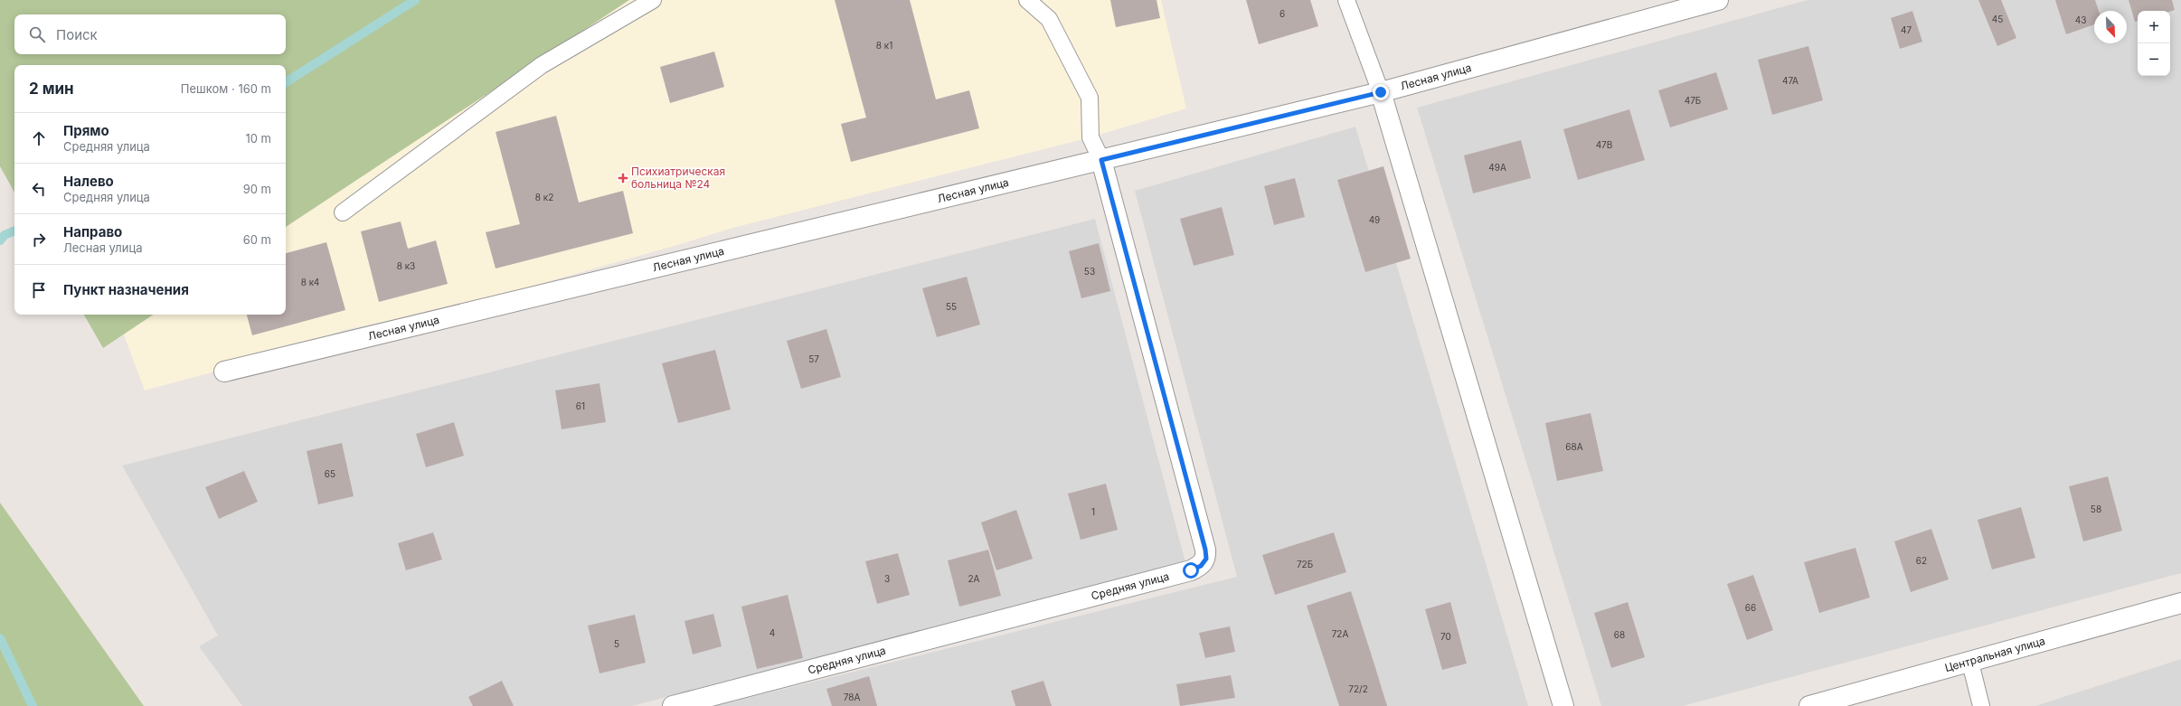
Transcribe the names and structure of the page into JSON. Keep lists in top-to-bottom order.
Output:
{
  "streets": {
    "street": ["Лесная улица", "Средняя улица", "Центральная улица"]
  },
  "crossings": [
    ["Лесная улица", "Средняя улица"]
  ],
  "places": {
    "health": ["Психиатрическая больница №24"]
  },
  "house_numbers": [
    "6",
    "45",
    "43",
    "47",
    "8 к1",
    "47А",
    "47Б",
    "47В",
    "49А",
    "8 к2",
    "49",
    "8 к3",
    "53",
    "8 к4",
    "55",
    "57",
    "61",
    "68А",
    "65",
    "58",
    "1",
    "62",
    "72Б",
    "3",
    "2А",
    "66",
    "4",
    "72А",
    "68",
    "70",
    "5",
    "72/2",
    "78А"
  ],
  "north": "bottom right",
  "page": {
    "map_buttons": ["+", "−"],
    "search": "Поиск",
    "heading": ["2 мин", "Пешком · 160 m"],
    "list": [
      ["Прямо", "Средняя улица", "10 m"],
      ["Налево", "Средняя улица", "90 m"],
      ["Направо", "Лесная улица", "60 m"],
      "Пункт назначения"
    ]
  }
}
